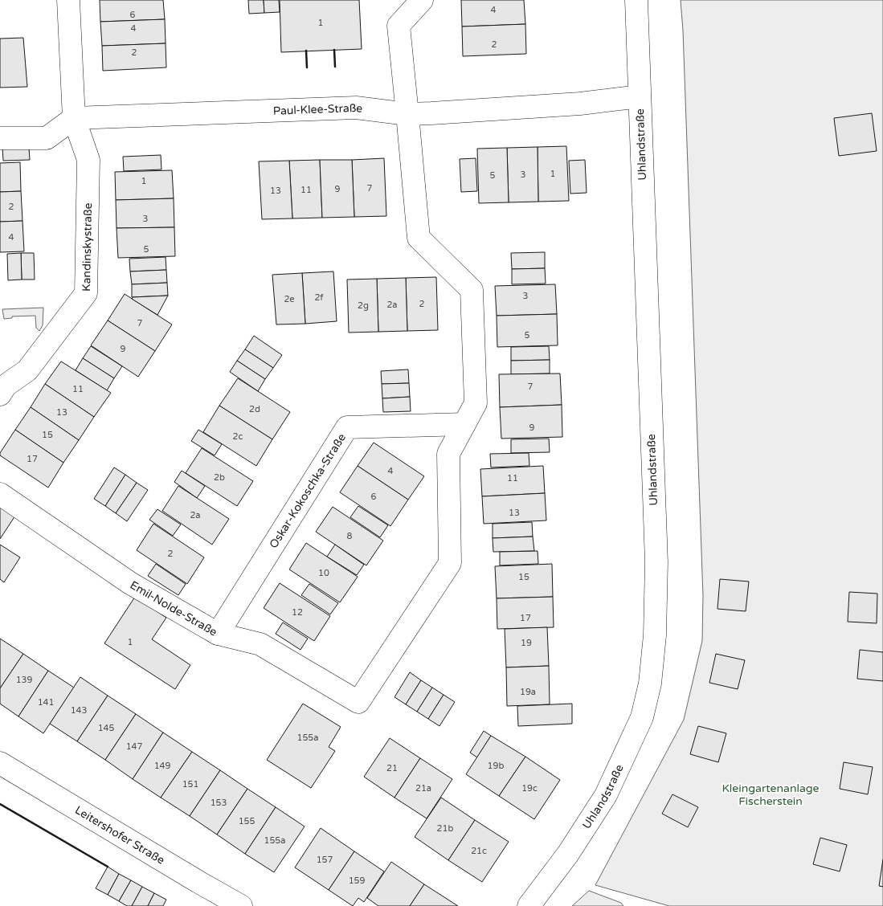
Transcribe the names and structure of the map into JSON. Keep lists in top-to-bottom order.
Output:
{
  "streets": {
    "street": [
      "Paul-Klee-Straße",
      "Uhlandstraße",
      "Kandinskystraße",
      "Oskar-Kokoschka-Straße",
      "Emil-Nolde-Straße",
      "Leitershofer Straße"
    ]
  },
  "crossings": [
    ["Paul-Klee-Straße", "Uhlandstraße"],
    ["Paul-Klee-Straße", "Kandinskystraße"],
    ["Oskar-Kokoschka-Straße", "Emil-Nolde-Straße"]
  ],
  "parks": ["Kleingartenanlage Fischerstein"],
  "house_numbers": [
    "4",
    "6",
    "1",
    "4",
    "2",
    "2",
    "1",
    "3",
    "5",
    "1",
    "7",
    "9",
    "11",
    "13",
    "2",
    "3",
    "4",
    "5",
    "3",
    "2f",
    "2e",
    "2",
    "2a",
    "2g",
    "7",
    "5",
    "9",
    "7",
    "11",
    "2d",
    "13",
    "9",
    "15",
    "2c",
    "17",
    "4",
    "2b",
    "11",
    "6",
    "13",
    "2a",
    "8",
    "2",
    "10",
    "15",
    "12",
    "17",
    "1",
    "19",
    "139",
    "19a",
    "141",
    "143",
    "145",
    "155a",
    "147",
    "149",
    "19b",
    "21",
    "151",
    "21a",
    "19c",
    "153",
    "155",
    "21b",
    "155a",
    "21c",
    "157",
    "159"
  ]
}
